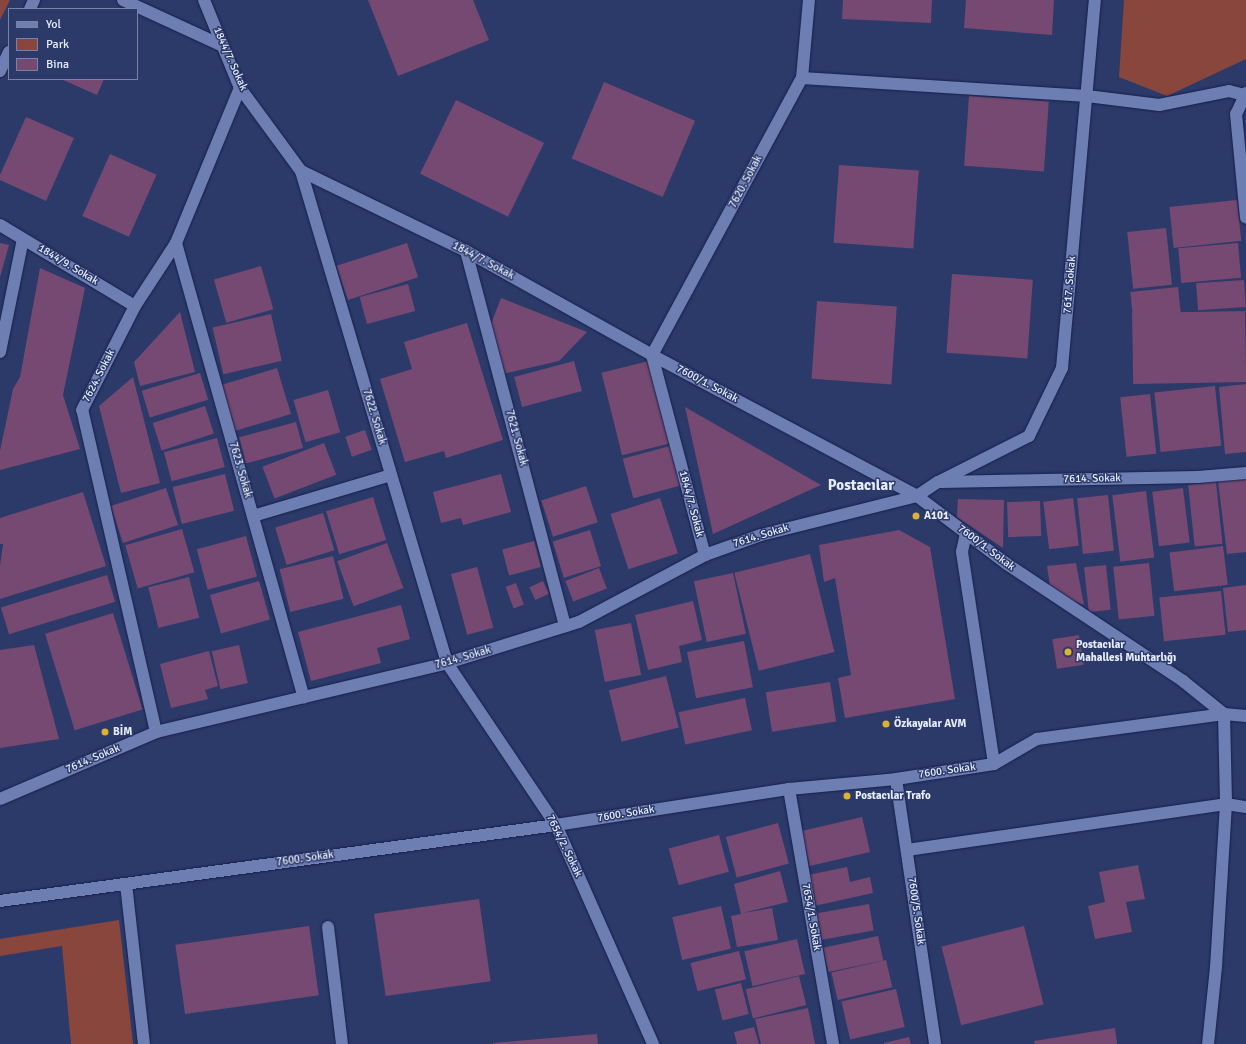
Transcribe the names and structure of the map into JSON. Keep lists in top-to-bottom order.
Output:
{
  "streets": {
    "street": [
      "1844/7. Sokak",
      "7620. Sokak",
      "1844/9. Sokak",
      "7617. Sokak",
      "7624. Sokak",
      "7600/1. Sokak",
      "7622. Sokak",
      "7621. Sokak",
      "7623. Sokak",
      "7614. Sokak",
      "7600. Sokak",
      "7654/2. Sokak",
      "7600/5. Sokak",
      "7654/1. Sokak"
    ]
  },
  "crossings": [
    ["1844/7. Sokak", "7620. Sokak"],
    ["1844/7. Sokak", "7624. Sokak"],
    ["1844/7. Sokak", "7600/1. Sokak"],
    ["1844/7. Sokak", "7622. Sokak"],
    ["1844/7. Sokak", "7621. Sokak"],
    ["1844/7. Sokak", "7614. Sokak"],
    ["7620. Sokak", "7600/1. Sokak"],
    ["1844/9. Sokak", "7624. Sokak"],
    ["7617. Sokak", "7600/1. Sokak"],
    ["7617. Sokak", "7614. Sokak"],
    ["7624. Sokak", "7623. Sokak"],
    ["7624. Sokak", "7614. Sokak"],
    ["7600/1. Sokak", "7614. Sokak"],
    ["7600/1. Sokak", "7600. Sokak"],
    ["7622. Sokak", "7614. Sokak"],
    ["7622. Sokak", "7654/2. Sokak"],
    ["7621. Sokak", "7614. Sokak"],
    ["7623. Sokak", "7614. Sokak"],
    ["7614. Sokak", "7654/2. Sokak"],
    ["7600. Sokak", "7654/2. Sokak"],
    ["7600. Sokak", "7600/5. Sokak"],
    ["7600. Sokak", "7654/1. Sokak"]
  ],
  "districts": ["Postacılar"],
  "places": [
    "A101",
    "Postacılar Mahallesi Muhtarlığı",
    "Özkayalar AVM",
    "BİM",
    "Postacılar Trafo"
  ],
  "legend": ["Yol", "Park", "Bina"]
}
